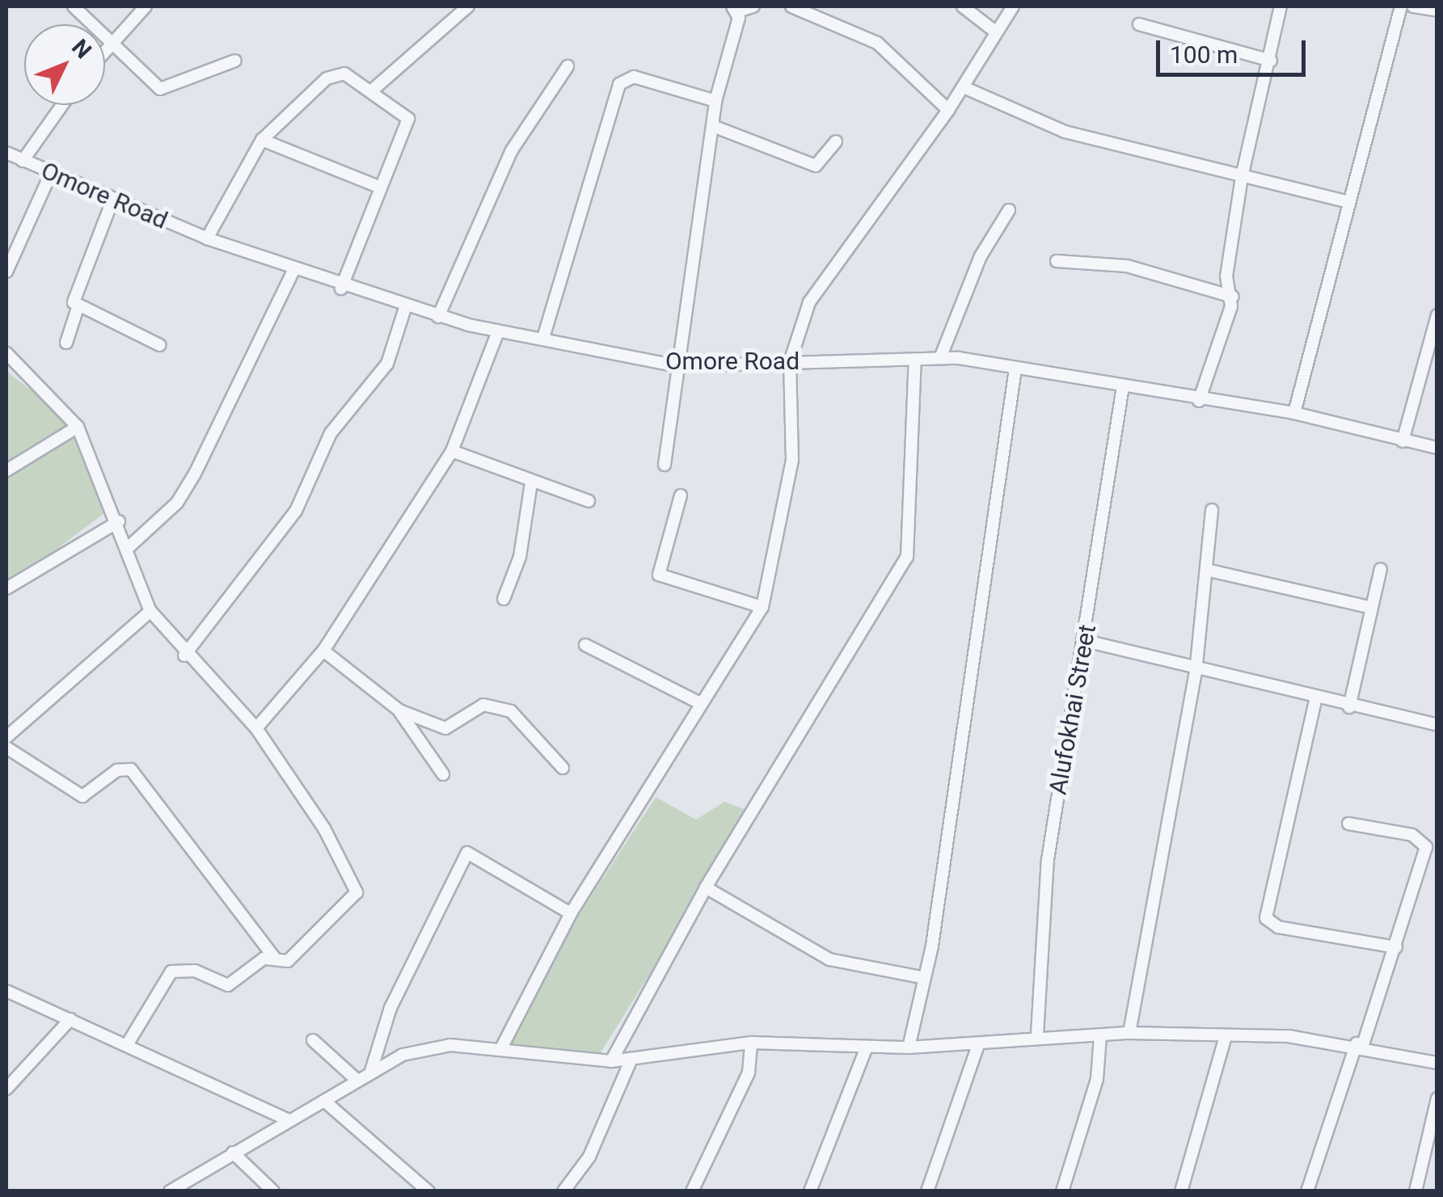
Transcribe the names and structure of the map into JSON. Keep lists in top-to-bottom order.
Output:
{
  "streets": {
    "street": ["Omore Road", "Alufokhai Street"]
  },
  "crossings": [
    ["Omore Road", "Alufokhai Street"]
  ],
  "scale_bar": "100 m",
  "north": "top right"
}
